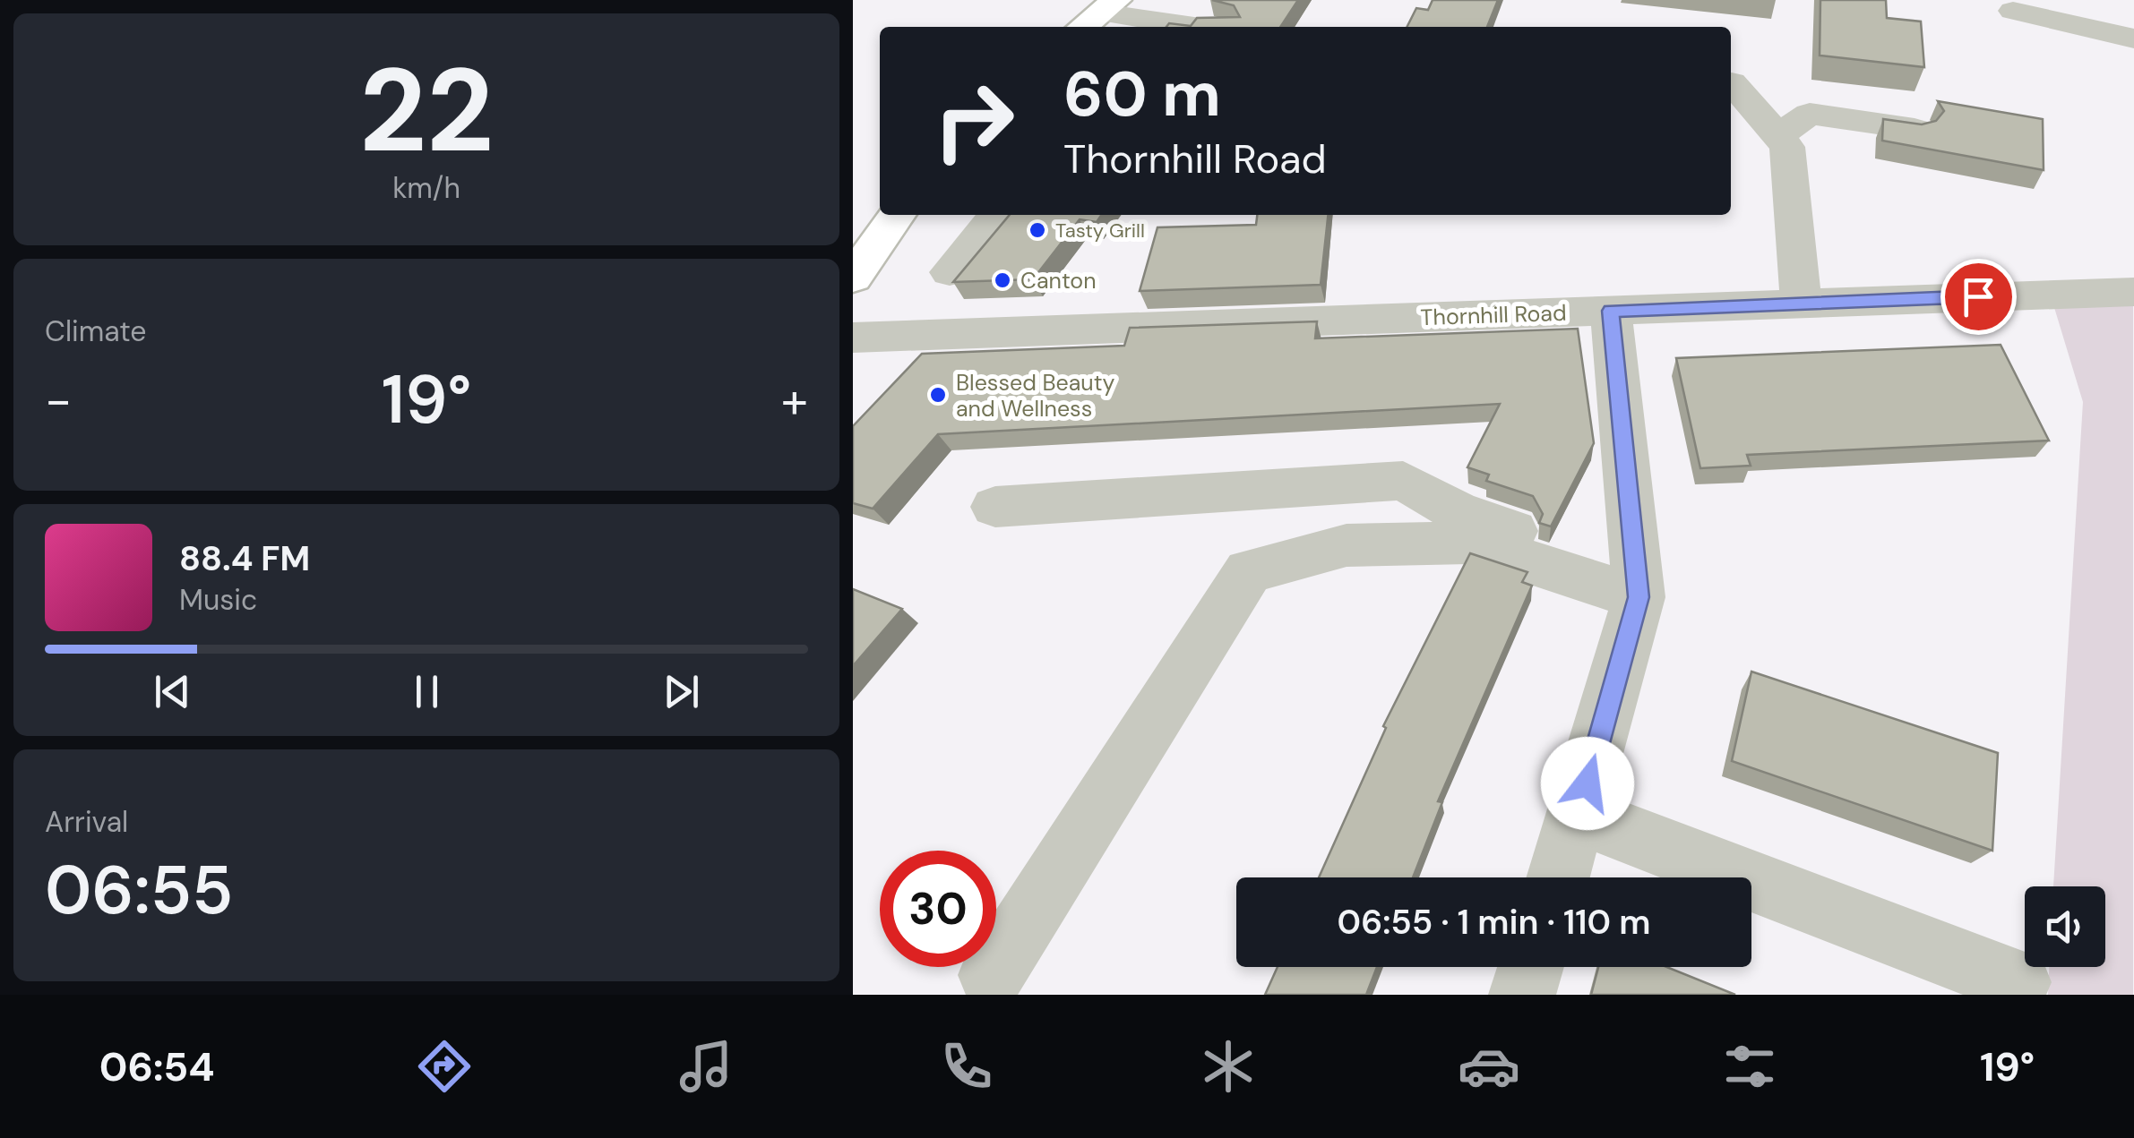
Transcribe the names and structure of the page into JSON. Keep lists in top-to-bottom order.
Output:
{
  "streets": {
    "street": ["Thornhill Road"]
  },
  "places": ["Tasty Grill", "Canton", "Blessed Beauty and Wellness"],
  "page": {
    "tile": [
      ["22", "km/h"],
      "Climate",
      ["Arrival", "06:55"]
    ],
    "turn": ["60 m", "Thornhill Road"],
    "heat": ["−", "19°", "+"],
    "song": ["88.4 FM", "Music"],
    "limit": "30",
    "trip": "06:55 · 1 min · 110 m",
    "tabs": ["06:54", "19°"]
  }
}
